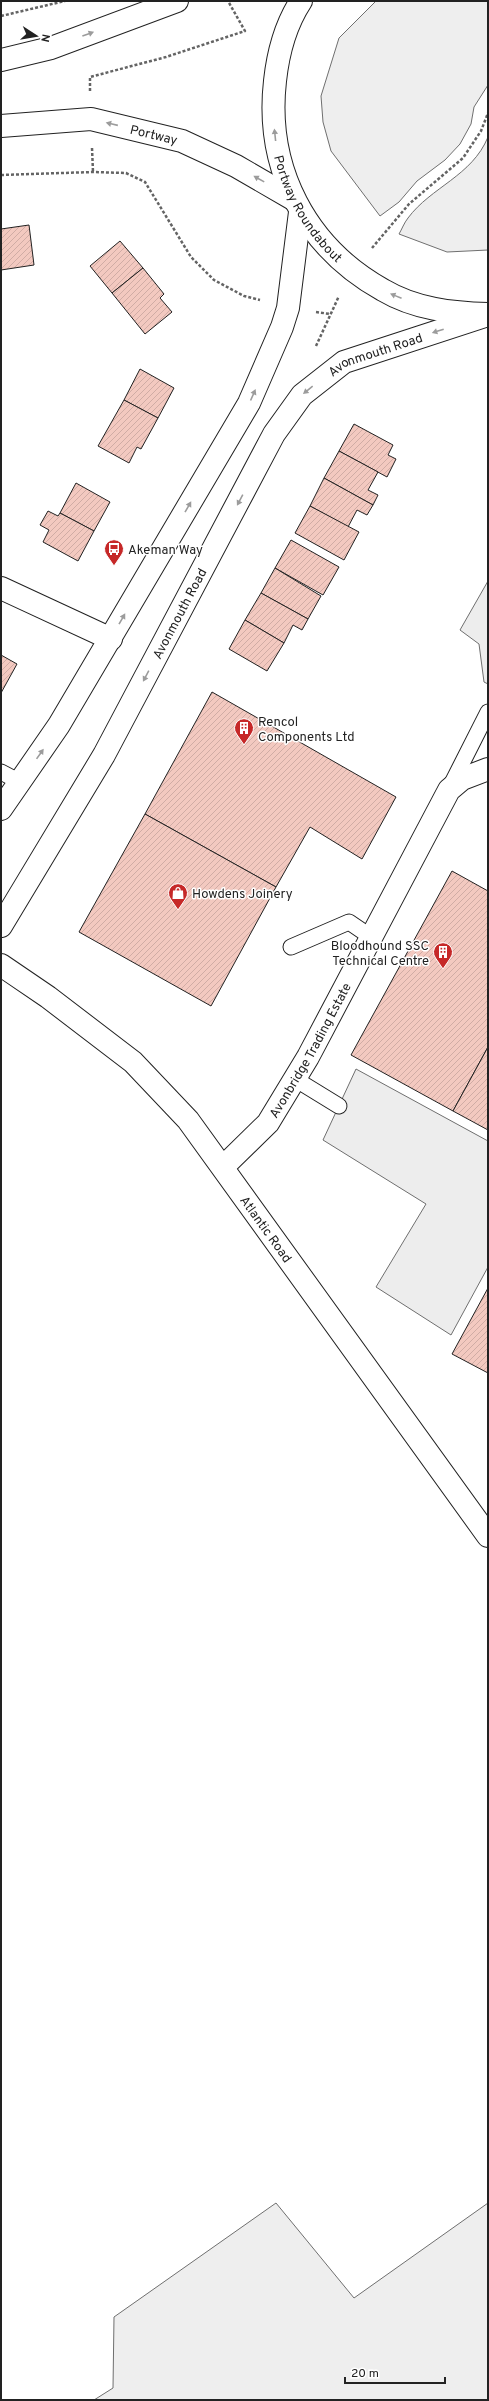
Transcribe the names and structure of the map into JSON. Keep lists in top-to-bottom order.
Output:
{
  "streets": {
    "main road": [
      "Portway",
      "Portway Roundabout",
      "Avonmouth Road",
      "Avonbridge Trading Estate",
      "Atlantic Road"
    ]
  },
  "crossings": [
    ["Portway", "Portway Roundabout"],
    ["Portway Roundabout", "Avonmouth Road"],
    ["Avonbridge Trading Estate", "Atlantic Road"]
  ],
  "one_way": ["Portway", "Portway Roundabout"],
  "places": {
    "bus stop": ["Akeman Way"],
    "building": ["Rencol Components Ltd", "Bloodhound SSC Technical Centre"],
    "shop": ["Howdens Joinery"]
  },
  "scale_bar": "20 m",
  "north": "right"
}
